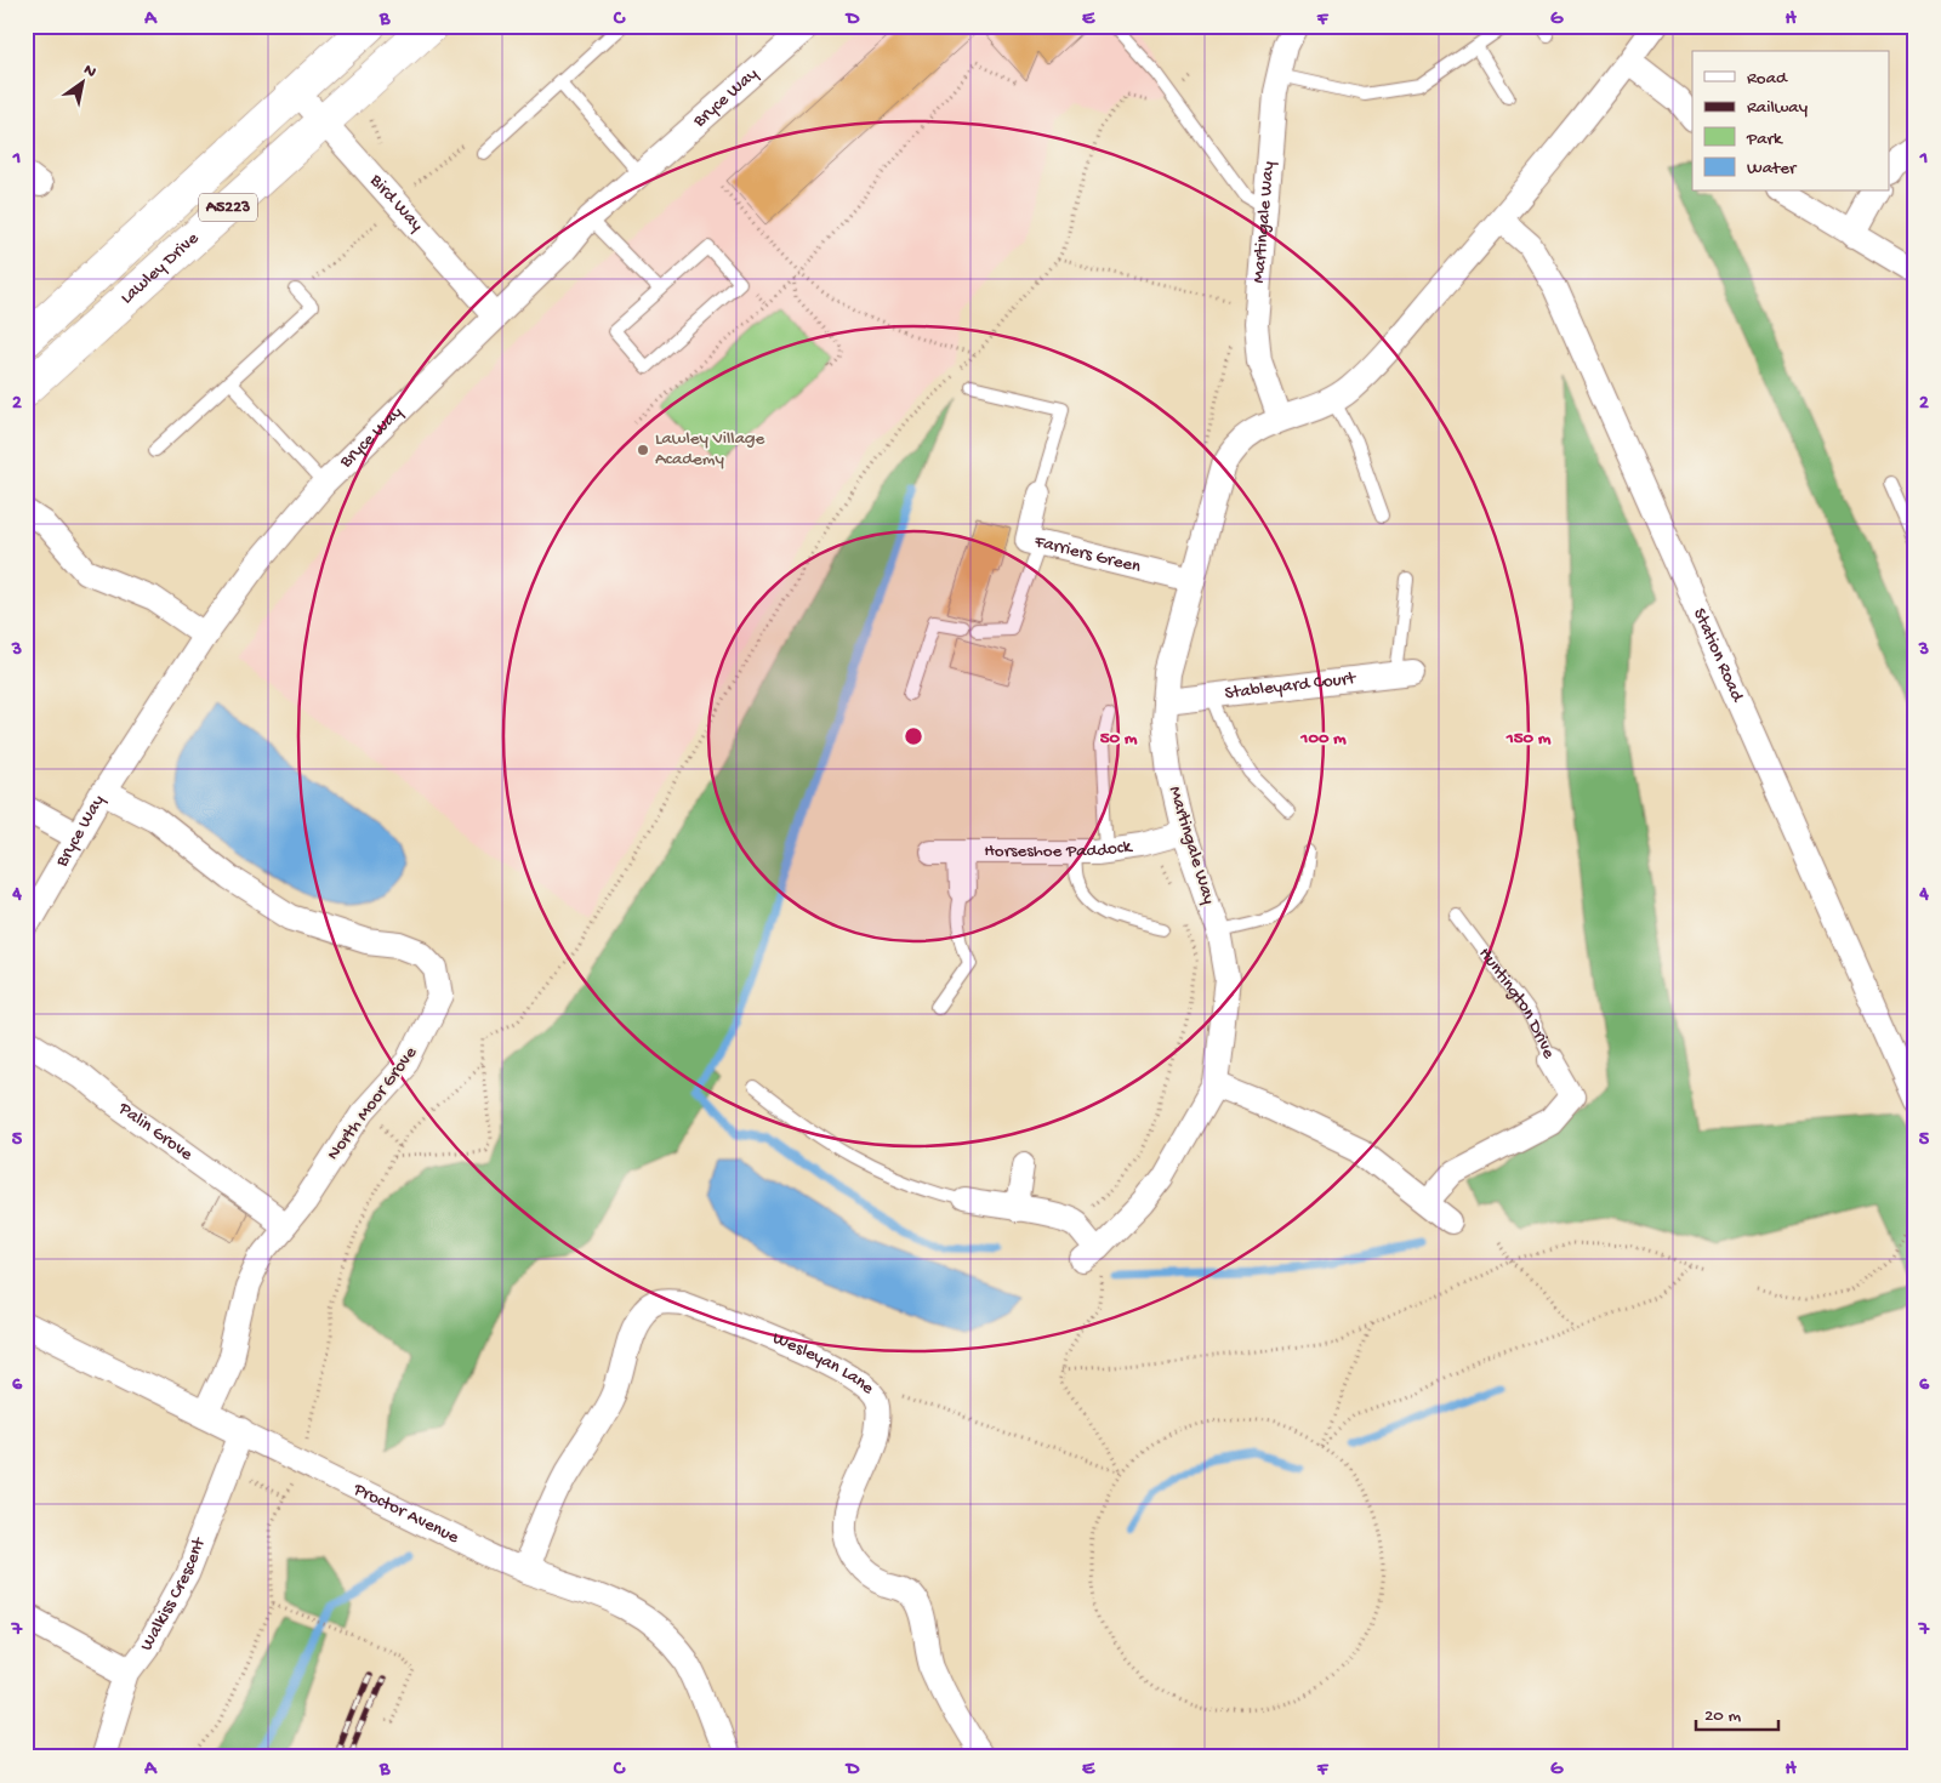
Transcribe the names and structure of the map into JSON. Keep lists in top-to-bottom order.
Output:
{
  "streets": {
    "main road": ["A5223", "Lawley Drive"],
    "street": [
      "Bryce Way",
      "Bird Way",
      "Martingale Way",
      "Farriers Green",
      "Station Road",
      "Stableyard Court",
      "Horseshoe Paddock",
      "Huntington Drive",
      "North Moor Grove",
      "Palin Grove",
      "Wesleyan Lane",
      "Proctor Avenue",
      "Walkiss Crescent"
    ]
  },
  "crossings": [
    ["Bryce Way", "Bird Way"],
    ["Bryce Way", "North Moor Grove"],
    ["Bird Way", "A5223"],
    ["Bird Way", "Lawley Drive"],
    ["Martingale Way", "Farriers Green"],
    ["Martingale Way", "Station Road"],
    ["Martingale Way", "Stableyard Court"],
    ["Martingale Way", "Horseshoe Paddock"],
    ["North Moor Grove", "Palin Grove"],
    ["North Moor Grove", "Proctor Avenue"],
    ["Wesleyan Lane", "Proctor Avenue"],
    ["Proctor Avenue", "Walkiss Crescent"]
  ],
  "places": ["Lawley Village Academy"],
  "legend": [
    "Road",
    "Railway",
    "Park",
    "Water"
  ],
  "scale_bar": "20 m",
  "north": "top right",
  "grid": {
    "columns": [
      "A",
      "B",
      "C",
      "D",
      "E",
      "F",
      "G",
      "H"
    ],
    "rows": [
      "1",
      "2",
      "3",
      "4",
      "5",
      "6",
      "7"
    ]
  },
  "rings": ["50 m", "100 m", "150 m"]
}
